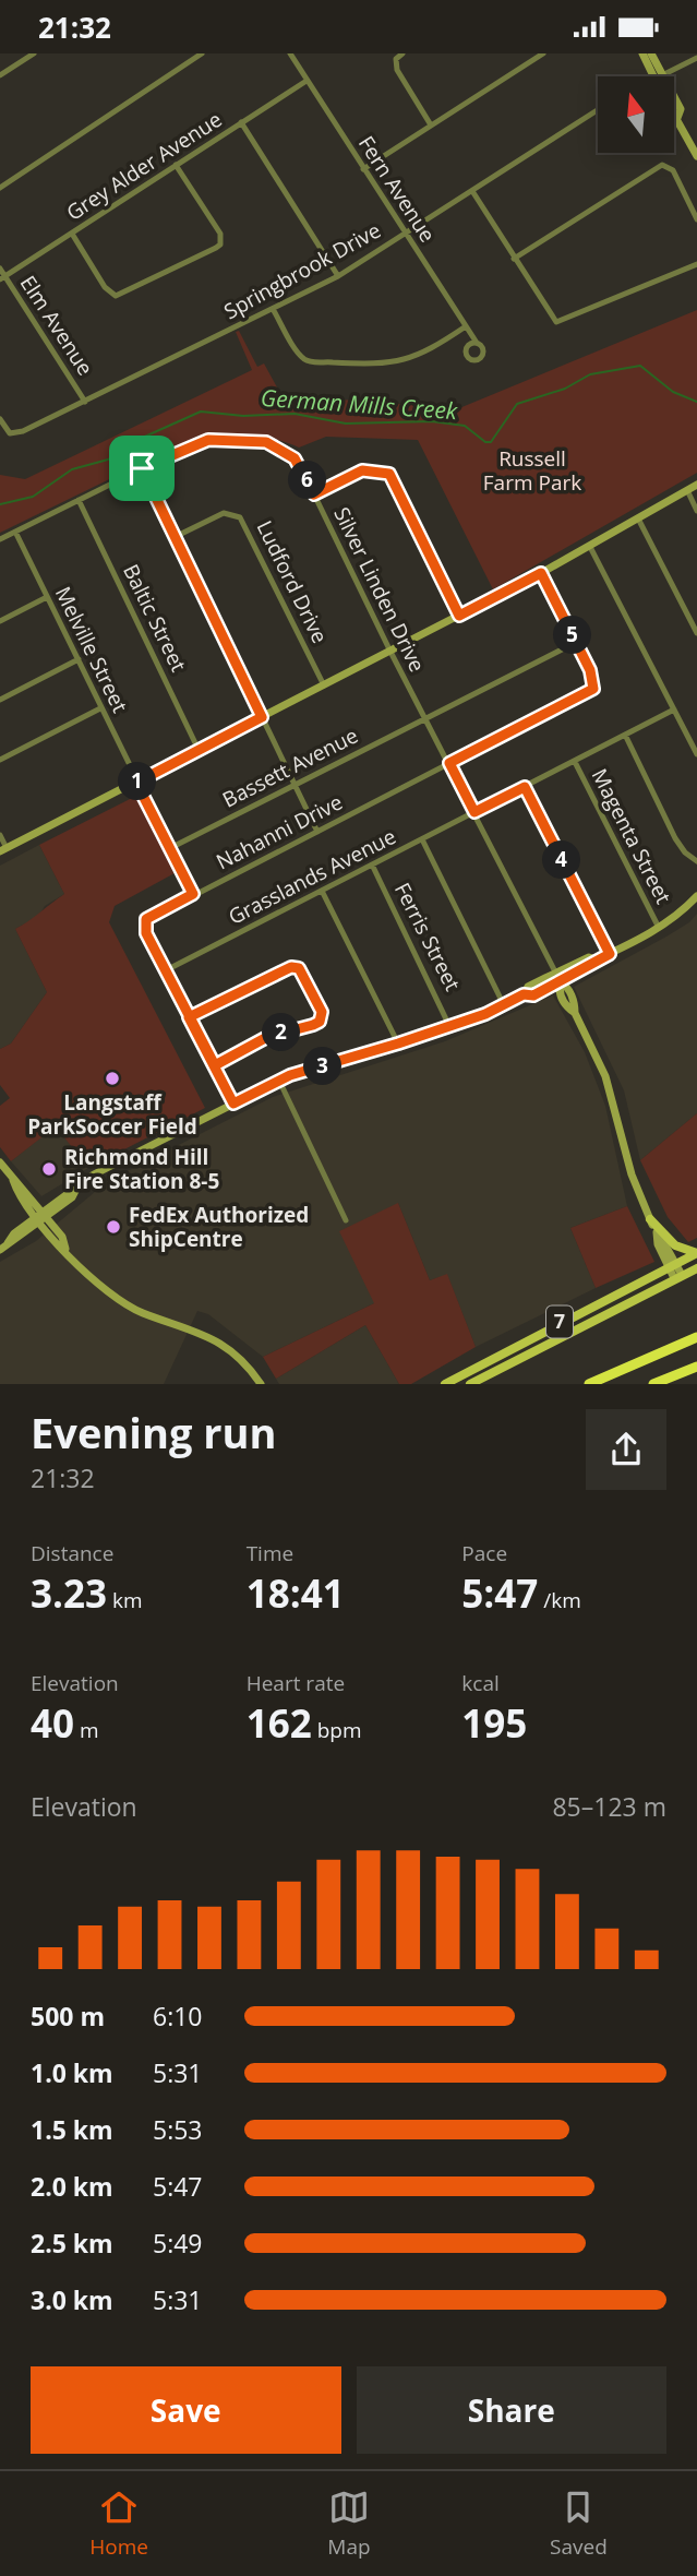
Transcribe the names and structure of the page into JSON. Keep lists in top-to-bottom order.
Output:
{
  "streets": {
    "main road": ["7"],
    "street": [
      "Grey Alder Avenue",
      "Fern Avenue",
      "Springbrook Drive",
      "Elm Avenue",
      "Ludford Drive",
      "Silver Linden Drive",
      "Baltic Street",
      "Melville Street",
      "Bassett Avenue",
      "Nahanni Drive",
      "Magenta Street",
      "Grasslands Avenue",
      "Ferris Street"
    ]
  },
  "crossings": [
    ["Grey Alder Avenue", "Fern Avenue"],
    ["Grey Alder Avenue", "Elm Avenue"],
    ["Fern Avenue", "Springbrook Drive"],
    ["Springbrook Drive", "Elm Avenue"],
    ["Silver Linden Drive", "Baltic Street"],
    ["Silver Linden Drive", "Melville Street"],
    ["Silver Linden Drive", "Bassett Avenue"],
    ["Silver Linden Drive", "Nahanni Drive"],
    ["Silver Linden Drive", "Grasslands Avenue"],
    ["Silver Linden Drive", "7"],
    ["Melville Street", "Bassett Avenue"],
    ["Melville Street", "Nahanni Drive"],
    ["Bassett Avenue", "Nahanni Drive"],
    ["Nahanni Drive", "Grasslands Avenue"],
    ["Magenta Street", "Grasslands Avenue"],
    ["Grasslands Avenue", "Ferris Street"]
  ],
  "water": ["German Mills Creek"],
  "parks": ["Russell Farm Park"],
  "places": ["Langstaff ParkSoccer Field", "Richmond Hill Fire Station 8-5", "FedEx Authorized ShipCentre"],
  "north": "top",
  "page": {
    "status": "21:32",
    "pins": [
      "6",
      "5",
      "1",
      "4",
      "2",
      "3"
    ],
    "heading": ["Evening run", "21:32"],
    "stats": [
      ["Distance", "3.23 km"],
      ["Time", "18:41"],
      ["Pace", "5:47 /km"],
      ["Elevation", "40 m"],
      ["Heart rate", "162 bpm"],
      ["kcal", "195"]
    ],
    "chart": ["Elevation", "85–123 m"],
    "list": [
      {
        "name": "500 m",
        "note": "6:10"
      },
      {
        "name": "1.0 km",
        "note": "5:31"
      },
      {
        "name": "1.5 km",
        "note": "5:53"
      },
      {
        "name": "2.0 km",
        "note": "5:47"
      },
      {
        "name": "2.5 km",
        "note": "5:49"
      },
      {
        "name": "3.0 km",
        "note": "5:31"
      }
    ],
    "buttons": ["Save", "Share"],
    "tabs": ["Home", "Map", "Saved"]
  }
}
